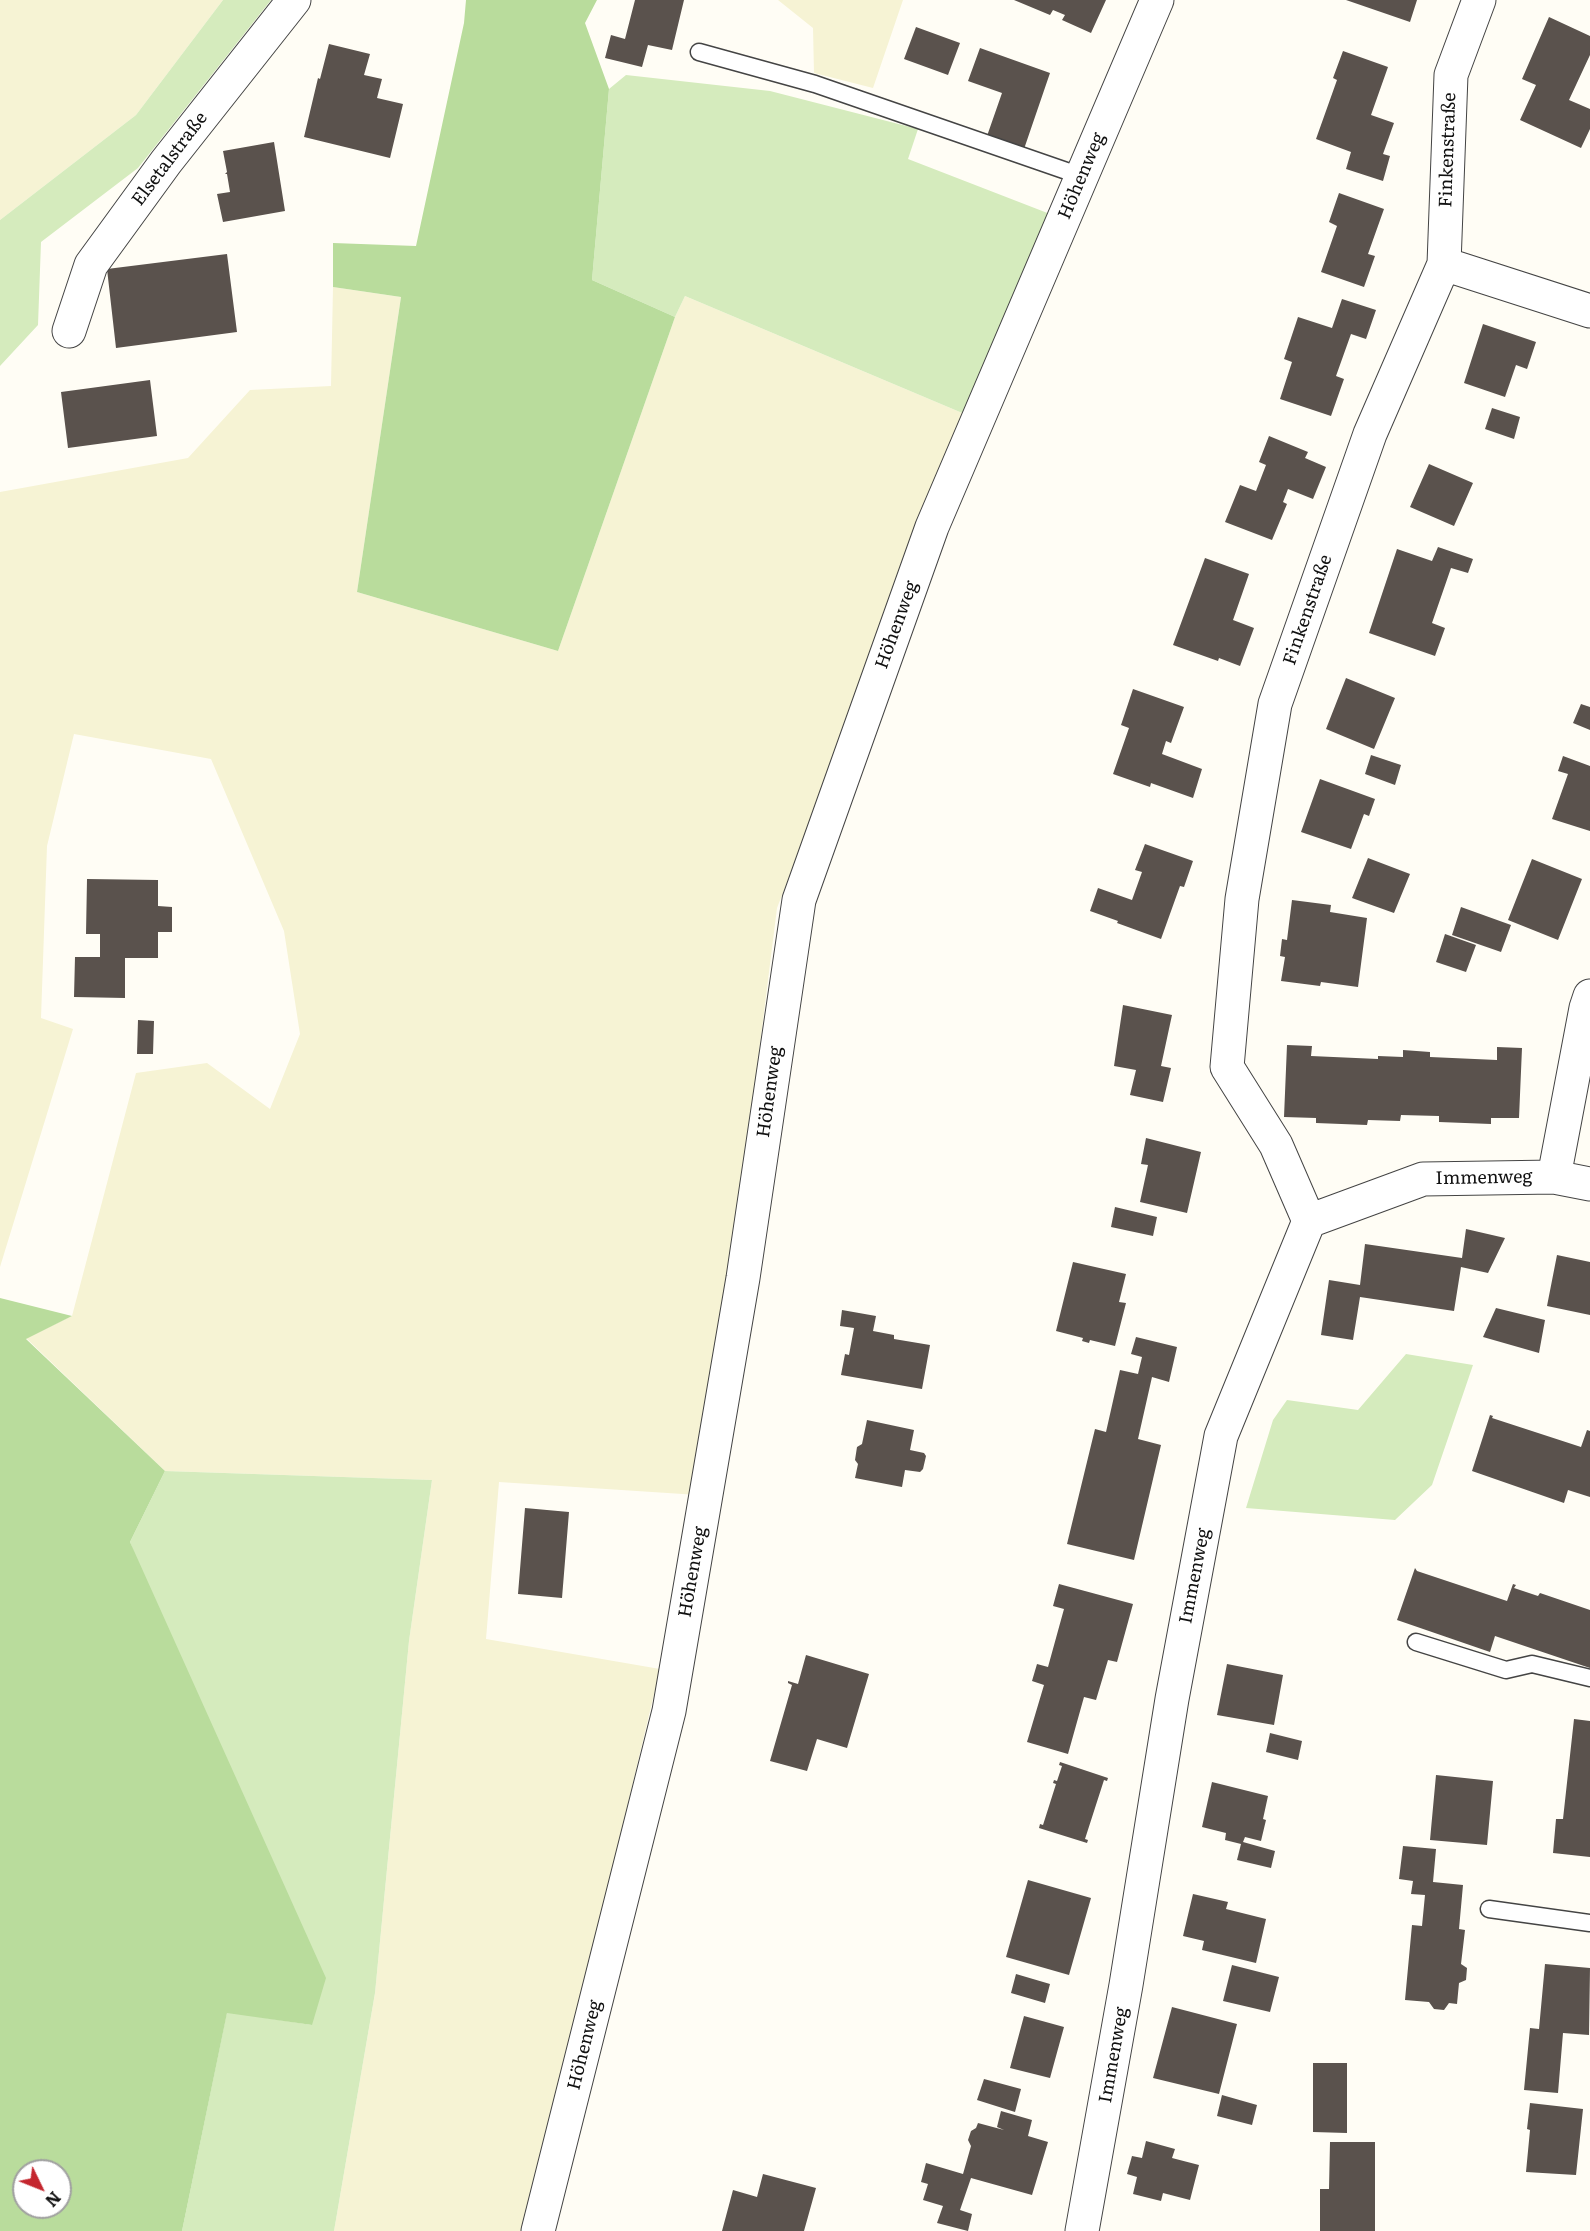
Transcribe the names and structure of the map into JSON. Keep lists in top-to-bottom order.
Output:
{
  "streets": {
    "street": [
      "Finkenstraße",
      "Elsetalstraße",
      "Höhenweg",
      "Immenweg"
    ]
  },
  "crossings": [
    ["Finkenstraße", "Immenweg"]
  ],
  "north": "bottom right"
}
